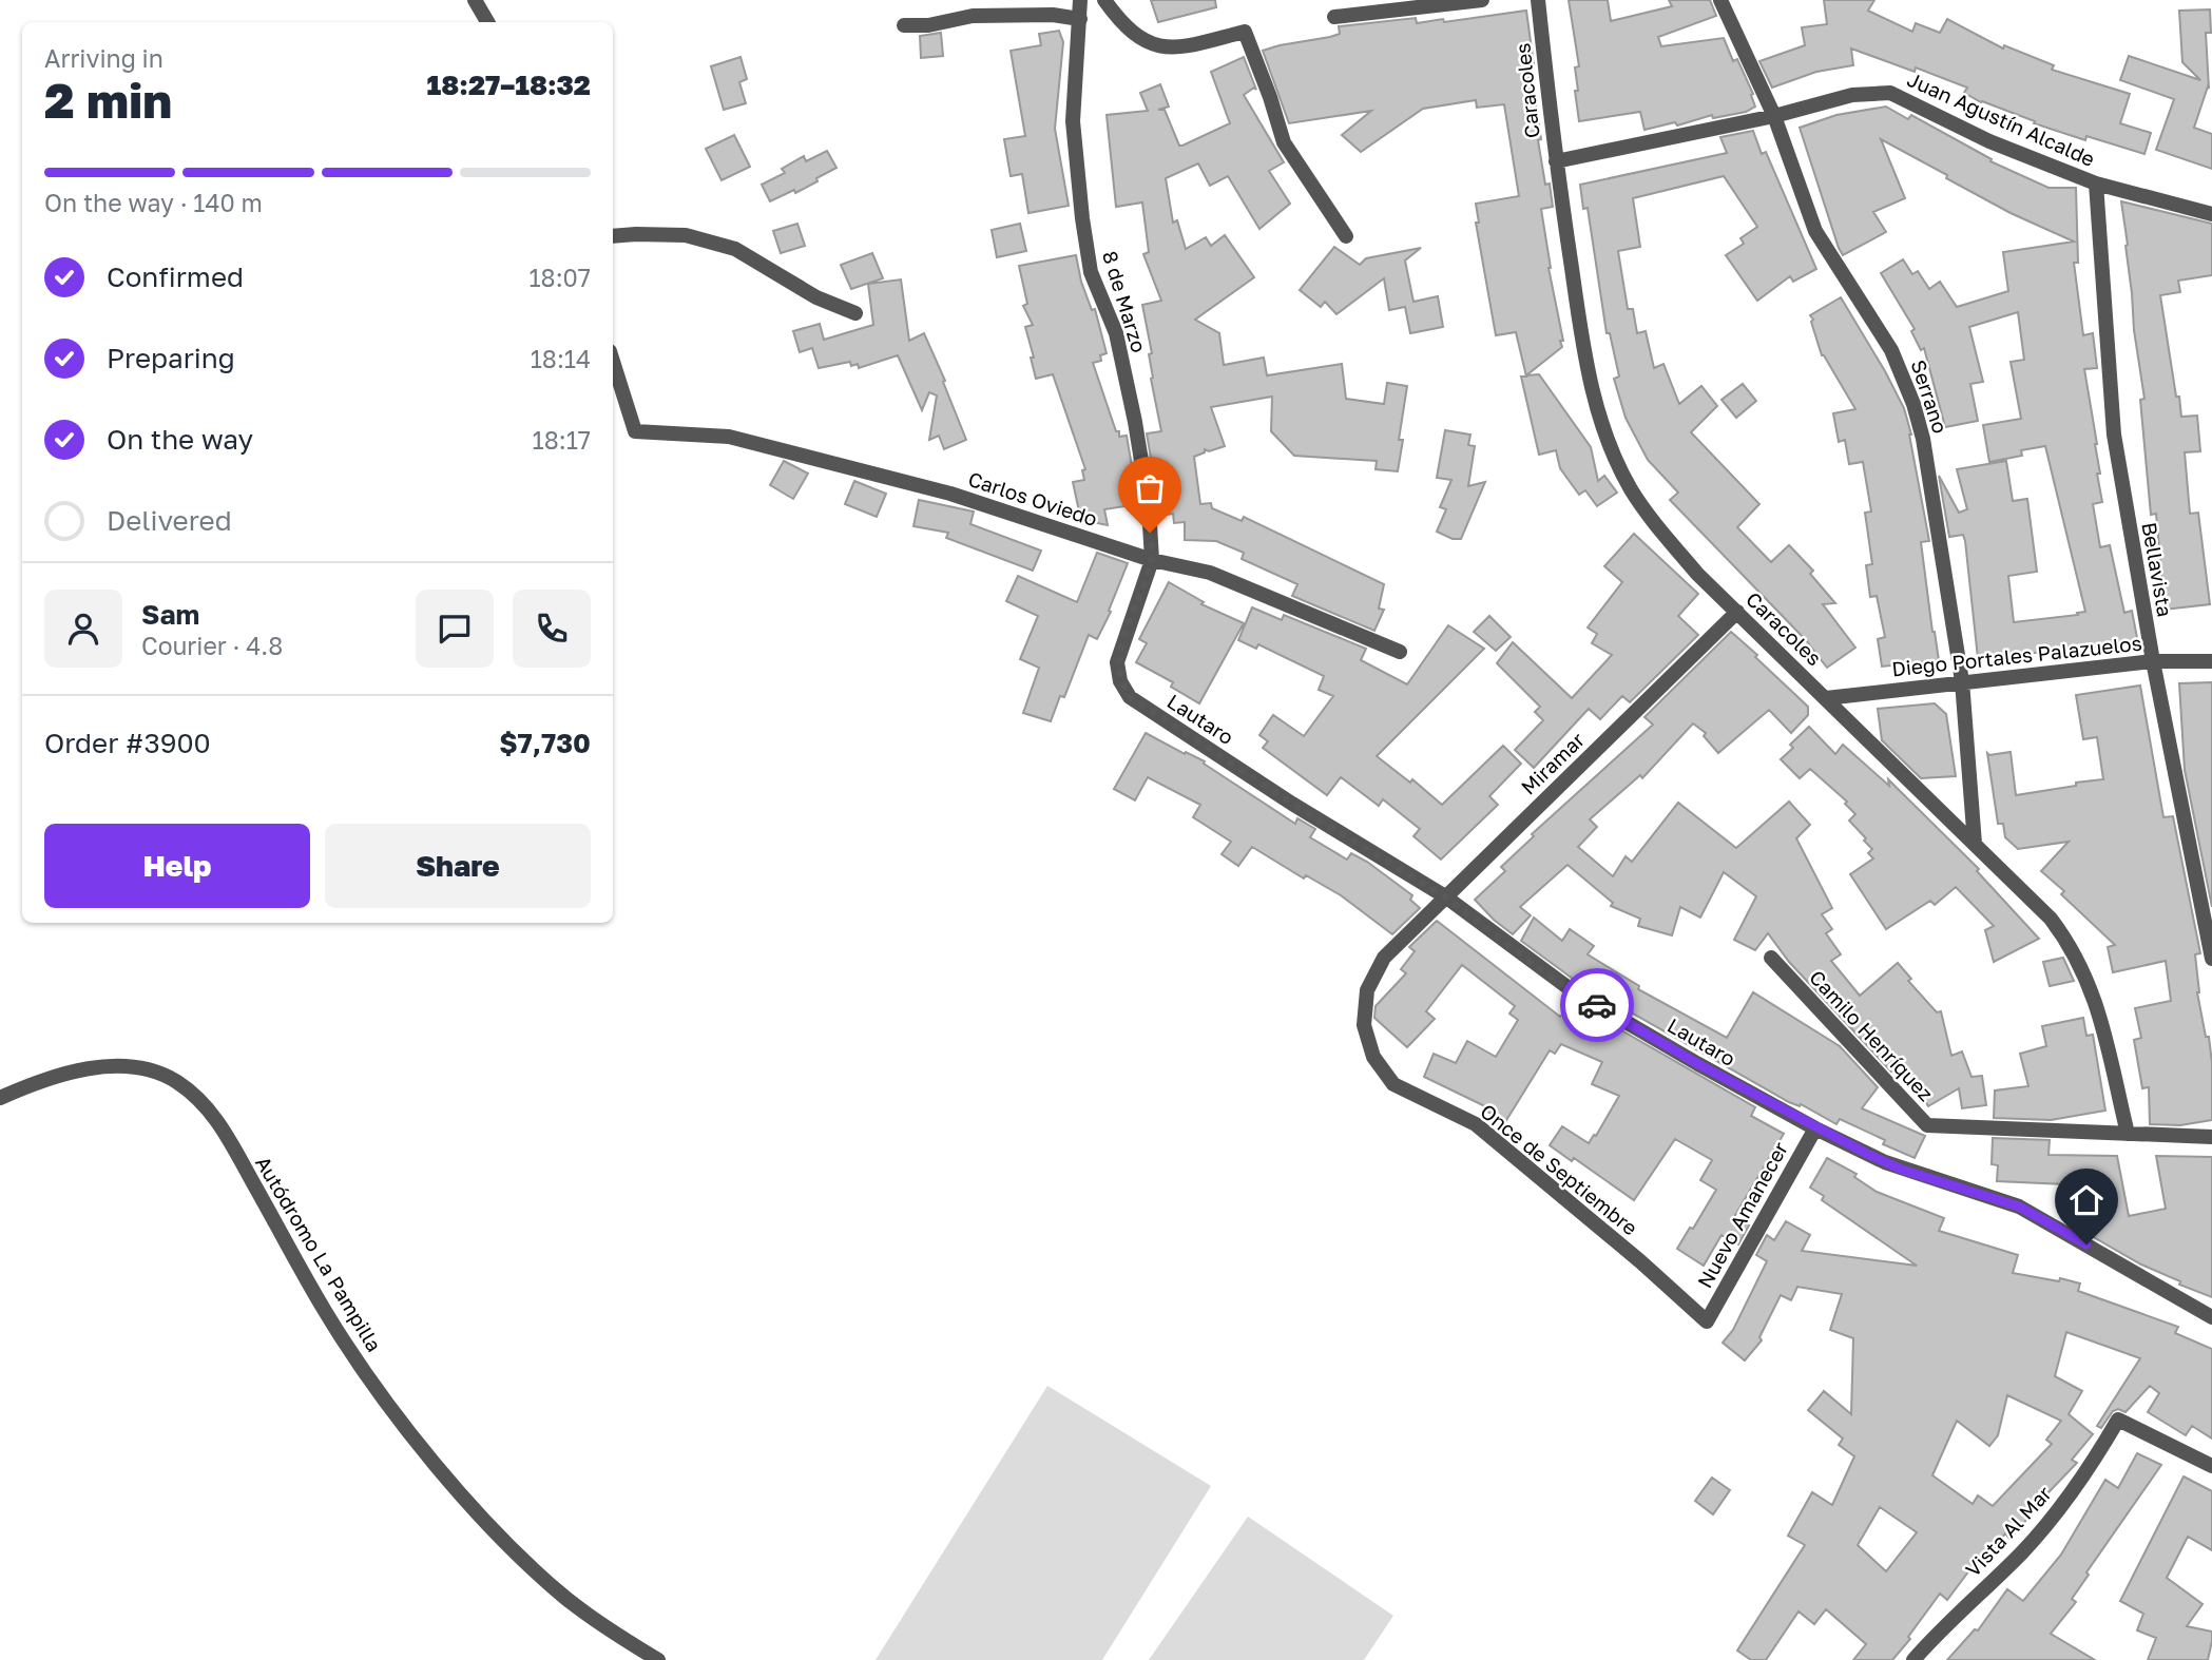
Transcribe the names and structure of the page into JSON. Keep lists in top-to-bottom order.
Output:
{
  "streets": {
    "street": [
      "Caracoles",
      "Juan Agustín Alcalde",
      "8 de Marzo",
      "Serrano",
      "Carlos Oviedo",
      "Bellavista",
      "Diego Portales Palazuelos",
      "Lautaro",
      "Miramar",
      "Camilo Henríquez",
      "Once de Septiembre",
      "Nuevo Amanecer",
      "Autódromo La Pampilla",
      "Vista Al Mar"
    ]
  },
  "crossings": [
    ["Caracoles", "Juan Agustín Alcalde"],
    ["Caracoles", "Serrano"],
    ["Caracoles", "Diego Portales Palazuelos"],
    ["Caracoles", "Miramar"],
    ["Caracoles", "Camilo Henríquez"],
    ["Juan Agustín Alcalde", "Serrano"],
    ["Juan Agustín Alcalde", "Bellavista"],
    ["8 de Marzo", "Carlos Oviedo"],
    ["8 de Marzo", "Lautaro"],
    ["Serrano", "Diego Portales Palazuelos"],
    ["Bellavista", "Diego Portales Palazuelos"],
    ["Lautaro", "Miramar"],
    ["Lautaro", "Nuevo Amanecer"],
    ["Miramar", "Once de Septiembre"],
    ["Once de Septiembre", "Nuevo Amanecer"]
  ],
  "page": {
    "heading": ["2 min", "Arriving in", "18:27–18:32"],
    "panel": [
      "Sam",
      "Courier · 4.8",
      "Order #3900",
      "$7,730"
    ],
    "bar": "On the way · 140 m",
    "list": [
      ["Confirmed", "18:07"],
      ["Preparing", "18:14"],
      ["On the way", "18:17"],
      "Delivered"
    ],
    "buttons": ["Help", "Share"]
  }
}
